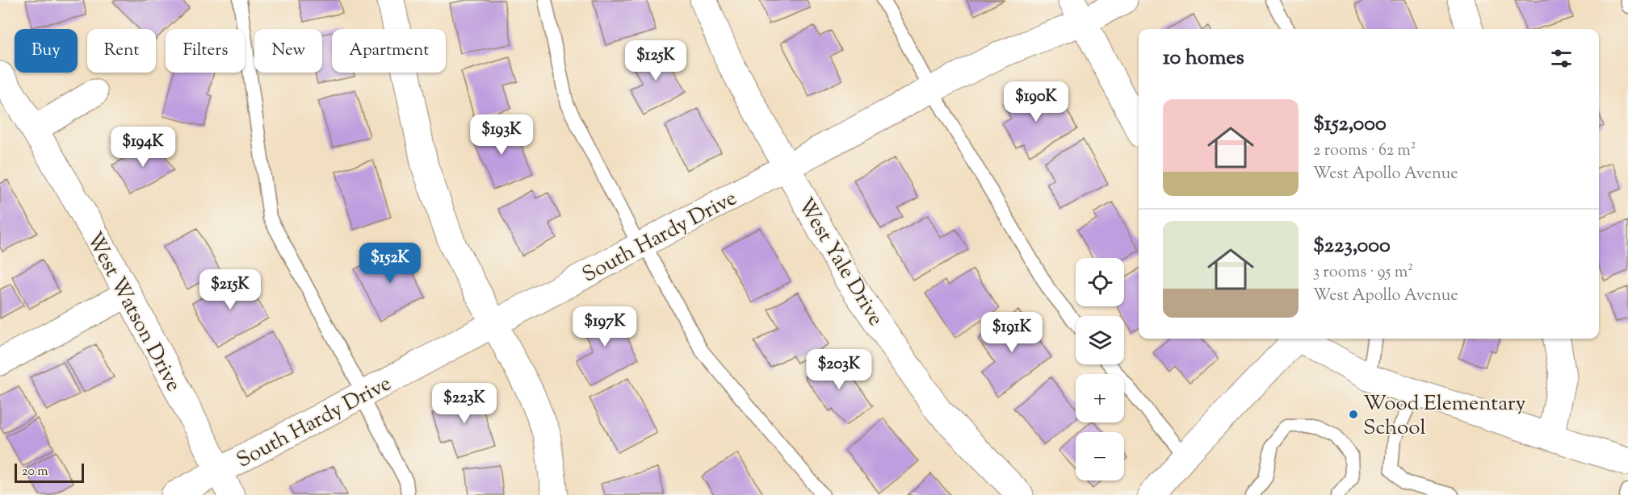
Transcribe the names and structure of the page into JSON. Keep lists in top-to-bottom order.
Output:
{
  "streets": {
    "street": ["South Hardy Drive", "West Yale Drive", "West Watson Drive"]
  },
  "crossings": [
    ["South Hardy Drive", "West Yale Drive"],
    ["South Hardy Drive", "West Watson Drive"]
  ],
  "places": ["Wood Elementary School"],
  "scale_bar": "20 m",
  "page": {
    "chip": [
      "Buy",
      "Rent",
      "Filters",
      "New",
      "Apartment"
    ],
    "heading": "10 homes",
    "price": [
      "$125K",
      "$190K",
      "$193K",
      "$194K",
      "$152K",
      "$215K",
      "$197K",
      "$191K",
      "$203K",
      "$223K"
    ],
    "list": [
      {
        "name": "$152,000",
        "note": "2 rooms · 62 m² · West Apollo Avenue"
      },
      {
        "name": "$223,000",
        "note": "3 rooms · 95 m² · West Apollo Avenue"
      }
    ],
    "map_buttons": ["+", "−"],
    "scale": "20 m"
  }
}
